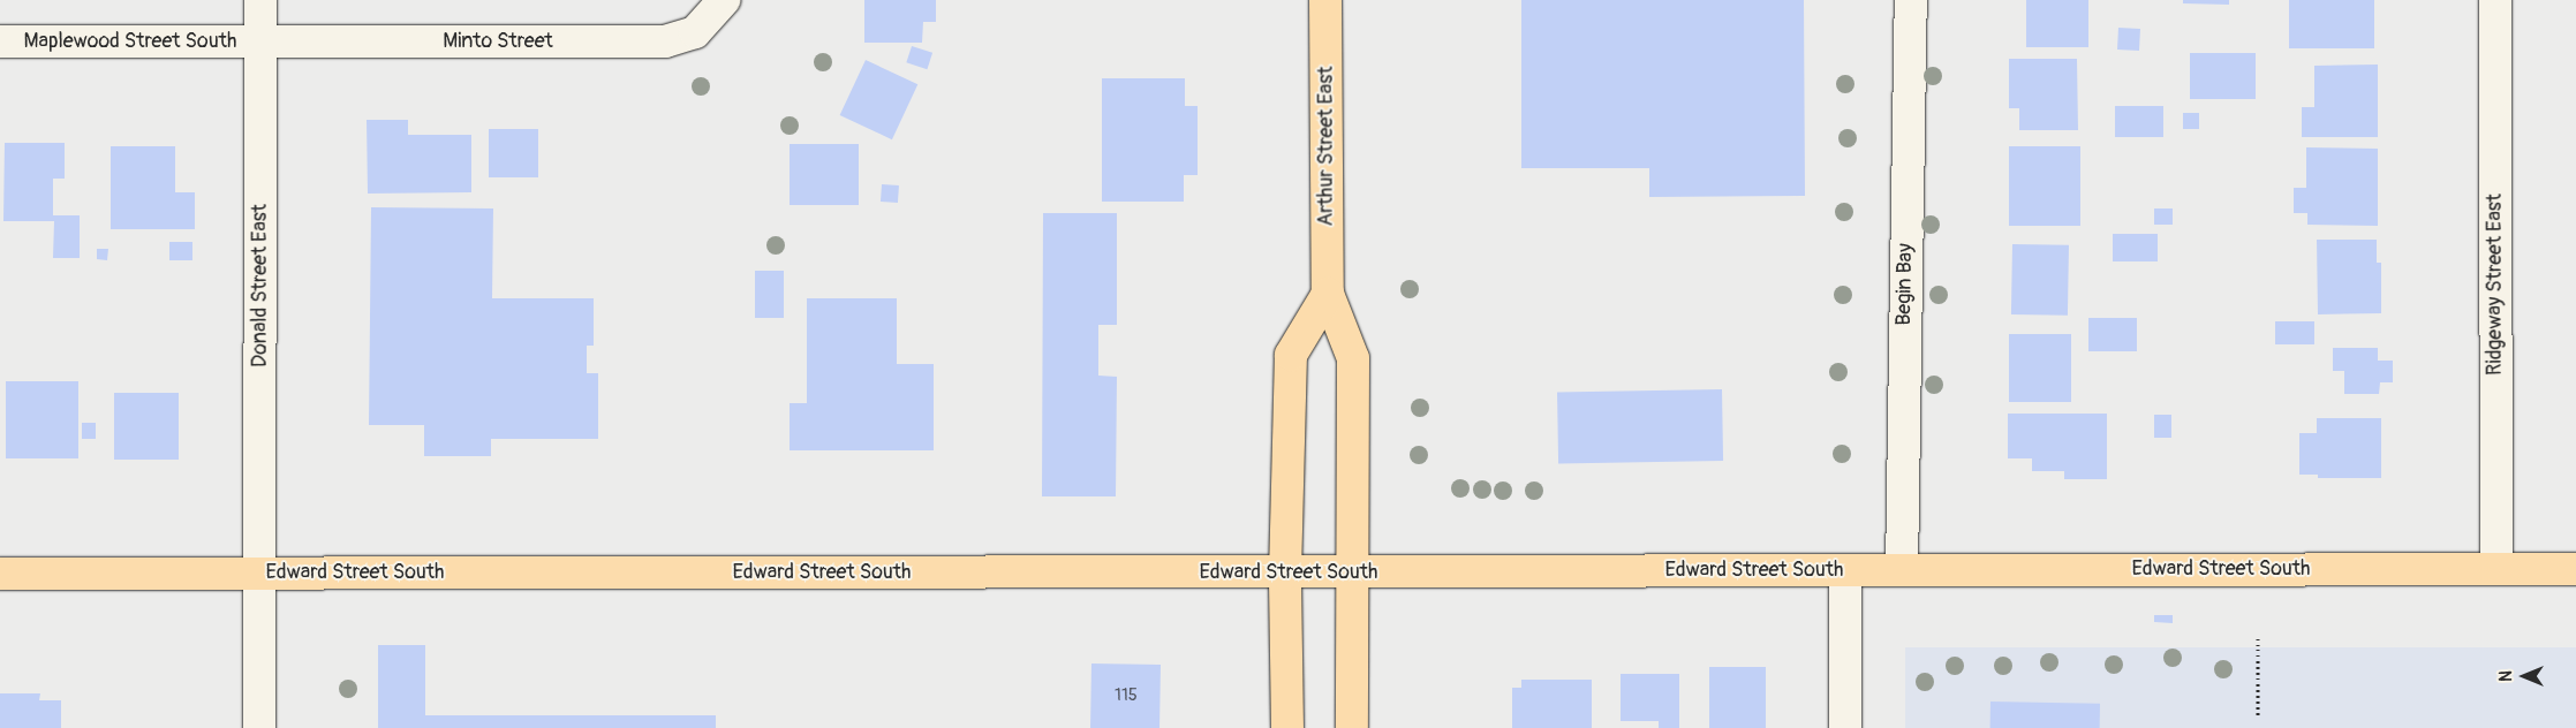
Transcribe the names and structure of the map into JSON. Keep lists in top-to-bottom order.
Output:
{
  "streets": {
    "main road": ["Arthur Street East", "Edward Street South"],
    "street": [
      "Maplewood Street South",
      "Minto Street",
      "Begin Bay",
      "Ridgeway Street East",
      "Donald Street East"
    ]
  },
  "crossings": [
    ["Maplewood Street South", "Minto Street"],
    ["Maplewood Street South", "Donald Street East"],
    ["Minto Street", "Donald Street East"],
    ["Arthur Street East", "Edward Street South"],
    ["Begin Bay", "Edward Street South"],
    ["Ridgeway Street East", "Edward Street South"],
    ["Donald Street East", "Edward Street South"]
  ],
  "house_numbers": ["115"],
  "north": "left"
}
